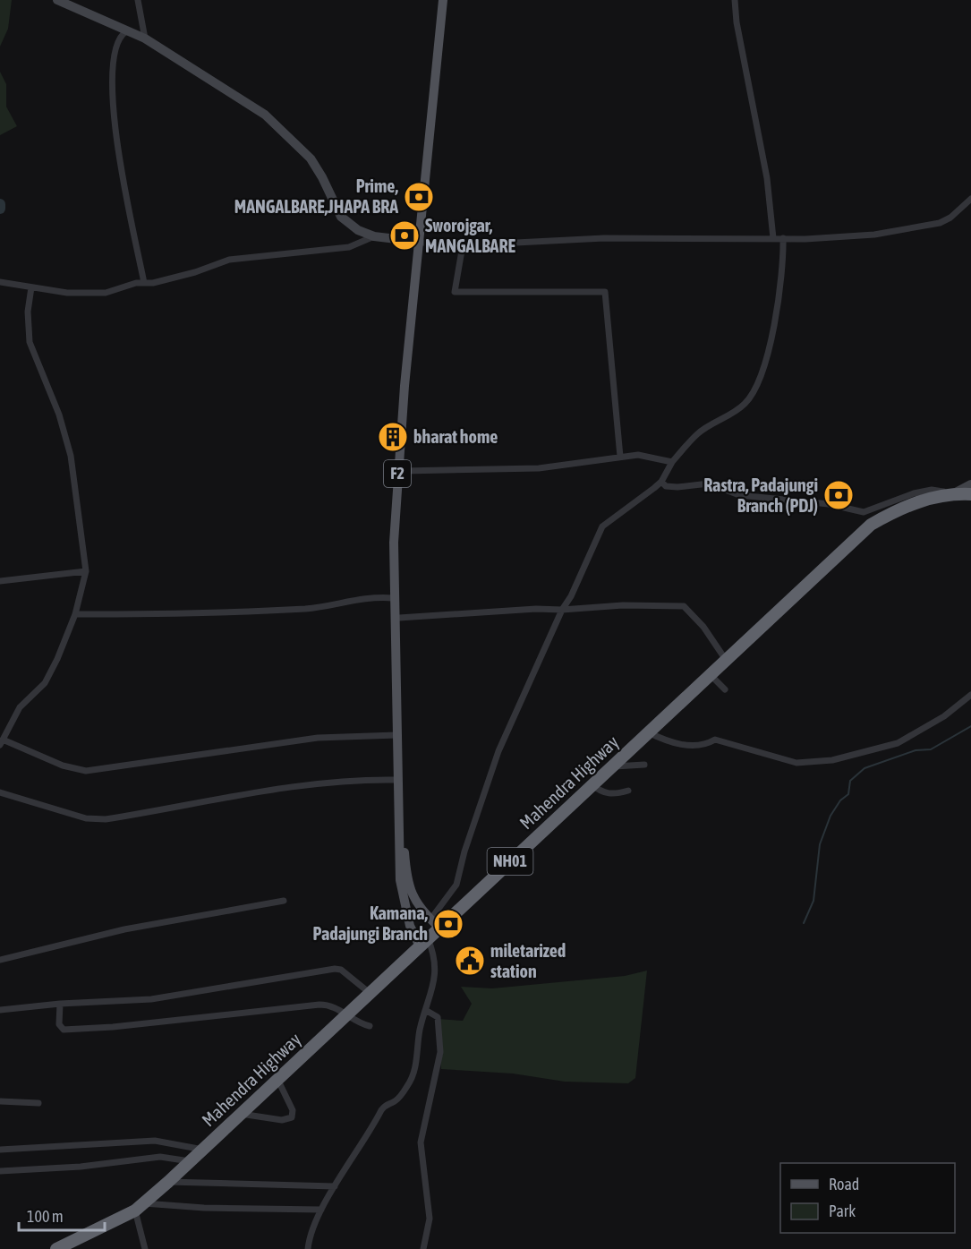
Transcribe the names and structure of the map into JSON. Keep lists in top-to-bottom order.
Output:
{
  "streets": {
    "highway": ["Mahendra Highway", "NH01"],
    "main road": ["F2"]
  },
  "crossings": [
    ["F2", "Mahendra Highway"]
  ],
  "places": {
    "bank": [
      "Prime, MANGALBARE,JHAPA BRA",
      "Sworojgar, MANGALBARE",
      "Rastra, Padajungi Branch (PDJ)",
      "Kamana, Padajungi Branch"
    ],
    "building": ["bharat home"],
    "public building": ["miletarized station"]
  },
  "legend": ["Road", "Park"],
  "scale_bar": "100 m"
}
